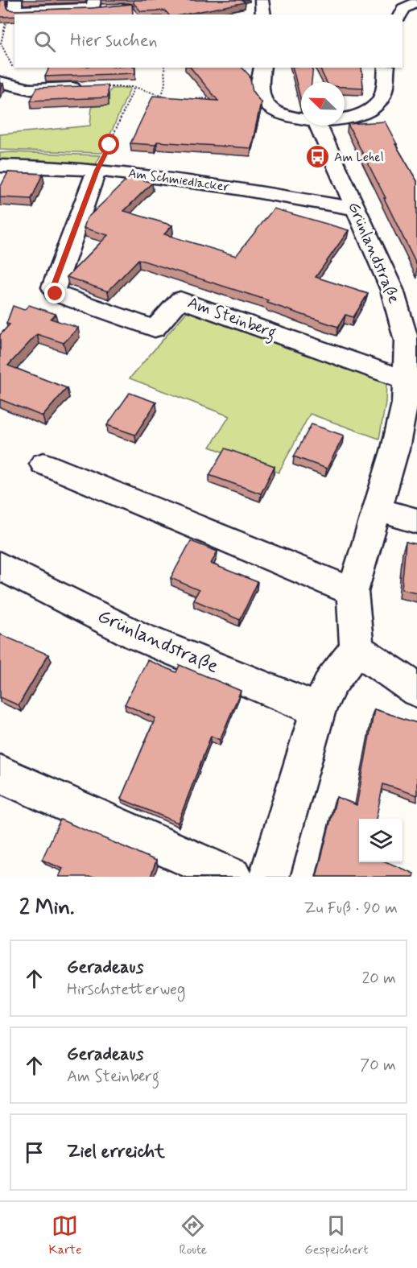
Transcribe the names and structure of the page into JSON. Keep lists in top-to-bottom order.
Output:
{
  "streets": {
    "street": ["Am Schmiedlacker", "Grünlandstraße", "Am Steinberg"]
  },
  "crossings": [
    ["Am Schmiedlacker", "Grünlandstraße"],
    ["Am Schmiedlacker", "Am Steinberg"],
    ["Grünlandstraße", "Am Steinberg"]
  ],
  "places": {
    "bus stop": ["Am Lehel"]
  },
  "north": "top left",
  "page": {
    "search": "Hier suchen",
    "heading": ["2 Min.", "Zu Fuß · 90 m"],
    "list": [
      ["Geradeaus", "Hirschstetterweg", "20 m"],
      ["Geradeaus", "Am Steinberg", "70 m"],
      "Ziel erreicht"
    ],
    "nav": ["Karte", "Route", "Gespeichert"]
  }
}
